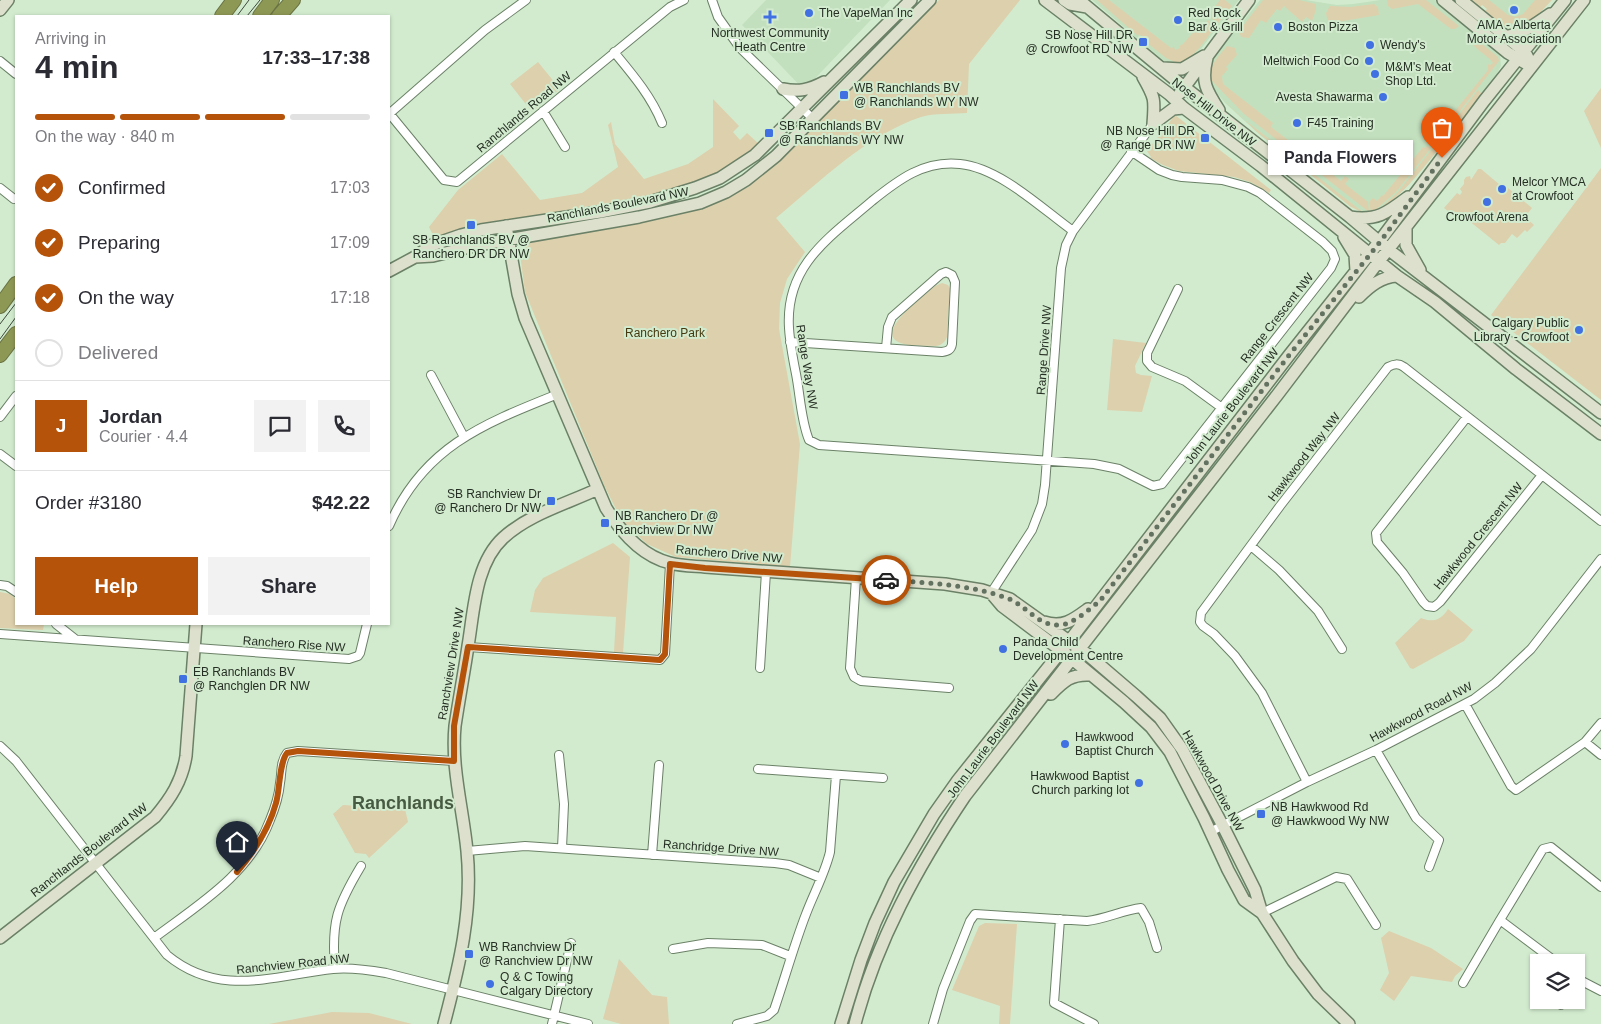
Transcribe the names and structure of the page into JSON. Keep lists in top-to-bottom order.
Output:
{
  "streets": {
    "street": [
      "Ranchlands Road NW",
      "Nose Hill Drive NW",
      "Ranchlands Boulevard NW",
      "Range Crescent NW",
      "Range Drive NW",
      "Range Way NW",
      "John Laurie Boulevard NW",
      "Hawkwood Way NW",
      "Hawkwood Crescent NW",
      "Ranchero Drive NW",
      "Ranchero Rise NW",
      "Ranchview Drive NW",
      "Hawkwood Road NW",
      "Hawkwood Drive NW",
      "Ranchridge Drive NW",
      "Ranchview Road NW"
    ]
  },
  "crossings": [
    ["Nose Hill Drive NW", "John Laurie Boulevard NW"],
    ["Ranchlands Boulevard NW", "Ranchero Drive NW"],
    ["Ranchlands Boulevard NW", "Ranchero Rise NW"],
    ["Ranchlands Boulevard NW", "Ranchview Road NW"],
    ["Range Crescent NW", "Range Drive NW"],
    ["Range Crescent NW", "Range Way NW"],
    ["Range Drive NW", "Range Way NW"],
    ["Range Drive NW", "Ranchero Drive NW"],
    ["John Laurie Boulevard NW", "Ranchero Drive NW"],
    ["John Laurie Boulevard NW", "Hawkwood Drive NW"],
    ["Hawkwood Way NW", "Hawkwood Crescent NW"],
    ["Hawkwood Way NW", "Hawkwood Road NW"],
    ["Ranchero Drive NW", "Ranchview Drive NW"],
    ["Ranchero Drive NW", "Hawkwood Drive NW"],
    ["Ranchview Drive NW", "Ranchridge Drive NW"],
    ["Ranchview Drive NW", "Ranchview Road NW"],
    ["Hawkwood Road NW", "Hawkwood Drive NW"]
  ],
  "districts": ["Ranchlands"],
  "parks": ["Ranchero Park"],
  "places": {
    "other": [
      "AMA - Alberta Motor Association",
      "The VapeMan Inc",
      "Red Rock Bar & Grill",
      "Boston Pizza",
      "Wendy's",
      "Meltwich Food Co",
      "M&M's Meat Shop Ltd.",
      "Avesta Shawarma",
      "F45 Training",
      "Panda Flowers",
      "Melcor YMCA at Crowfoot",
      "Crowfoot Arena",
      "Calgary Public Library - Crowfoot",
      "Panda Child Development Centre",
      "Hawkwood Baptist Church",
      "Hawkwood Baptist Church parking lot",
      "Q & C Towing Calgary Directory"
    ],
    "health": ["Northwest Community Heath Centre"],
    "transit": [
      "SB Nose Hill DR @ Crowfoot RD NW",
      "WB Ranchlands BV @ Ranchlands WY NW",
      "SB Ranchlands BV @ Ranchlands WY NW",
      "NB Nose Hill DR @ Range DR NW",
      "SB Ranchlands BV @ Ranchero DR DR NW",
      "SB Ranchview Dr @ Ranchero Dr NW",
      "NB Ranchero Dr @ Ranchview Dr NW",
      "EB Ranchlands BV @ Ranchglen DR NW",
      "NB Hawkwood Rd @ Hawkwood Wy NW",
      "WB Ranchview Dr @ Ranchview Dr NW"
    ]
  },
  "page": {
    "heading": ["4 min", "Arriving in", "17:33–17:38"],
    "panel": [
      "Jordan",
      "Courier · 4.4",
      "Order #3180",
      "$42.22"
    ],
    "bar": "On the way · 840 m",
    "bubble": "Panda Flowers",
    "list": [
      ["Confirmed", "17:03"],
      ["Preparing", "17:09"],
      ["On the way", "17:18"],
      "Delivered"
    ],
    "round": "J",
    "buttons": ["Help", "Share"]
  }
}
